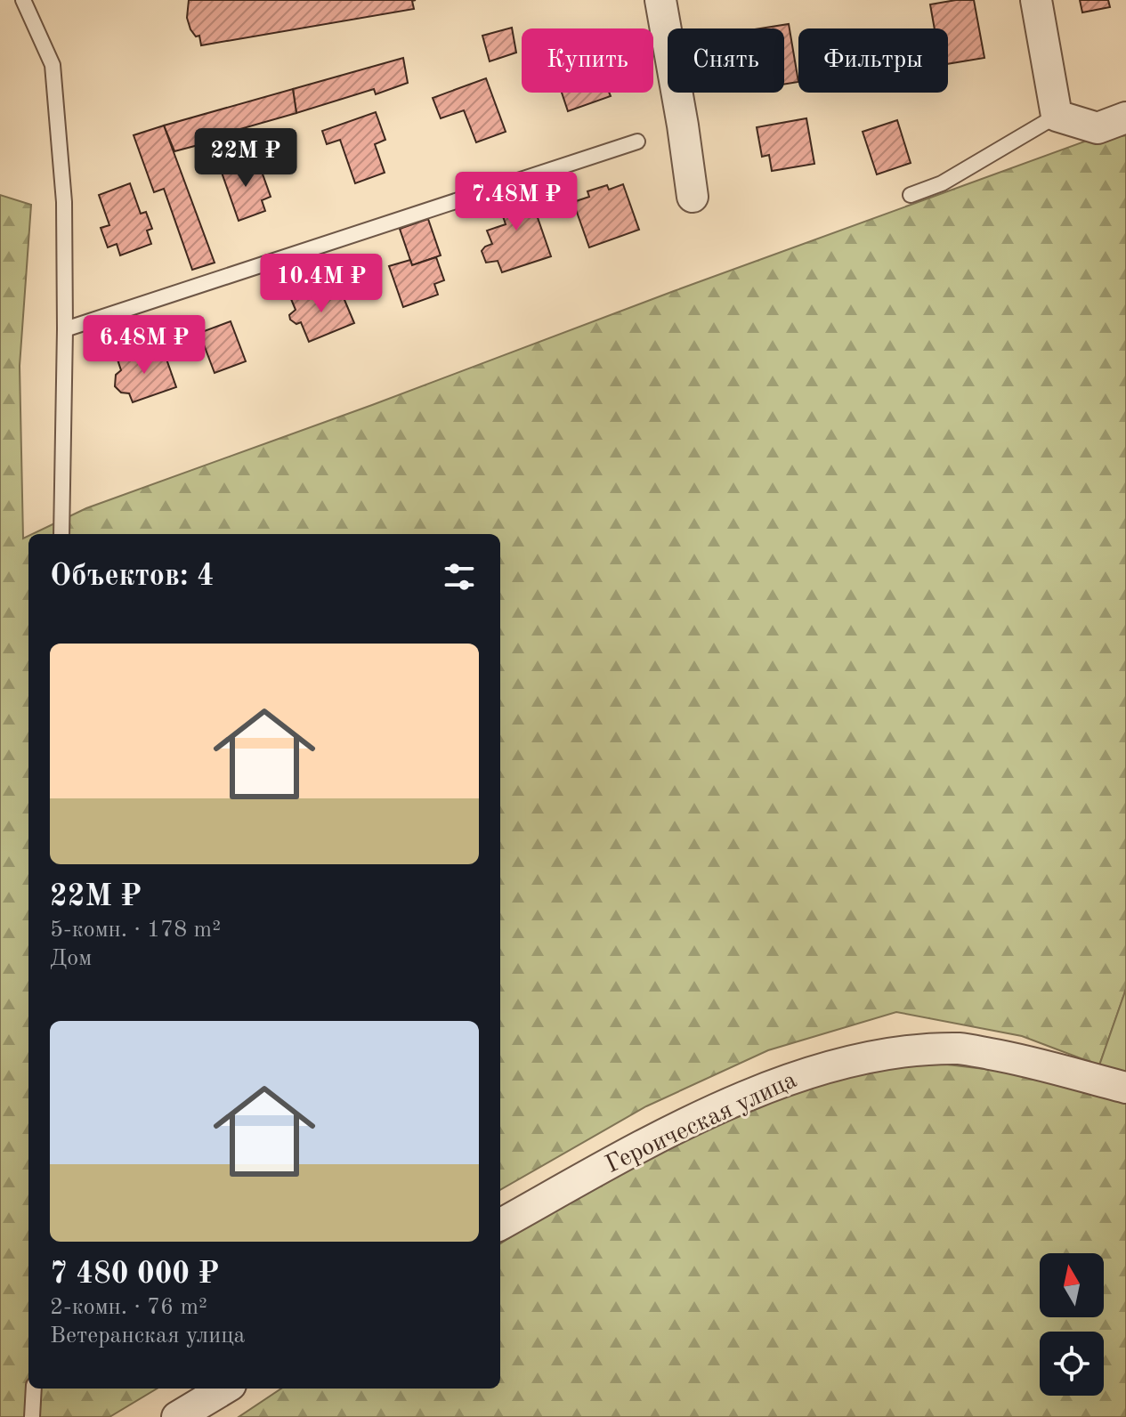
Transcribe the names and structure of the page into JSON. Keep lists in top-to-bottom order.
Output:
{
  "streets": {
    "street": ["Героическая улица"]
  },
  "north": "top",
  "page": {
    "chip": ["Купить", "Снять", "Фильтры"],
    "price": [
      "22M ₽",
      "7.48M ₽",
      "10.4M ₽",
      "6.48M ₽"
    ],
    "heading": "Объектов: 4",
    "list": [
      {
        "name": "22M ₽",
        "note": "5-комн. · 178 m² · Дом"
      },
      {
        "name": "7 480 000 ₽",
        "note": "2-комн. · 76 m² · Ветеранская улица"
      }
    ]
  }
}
